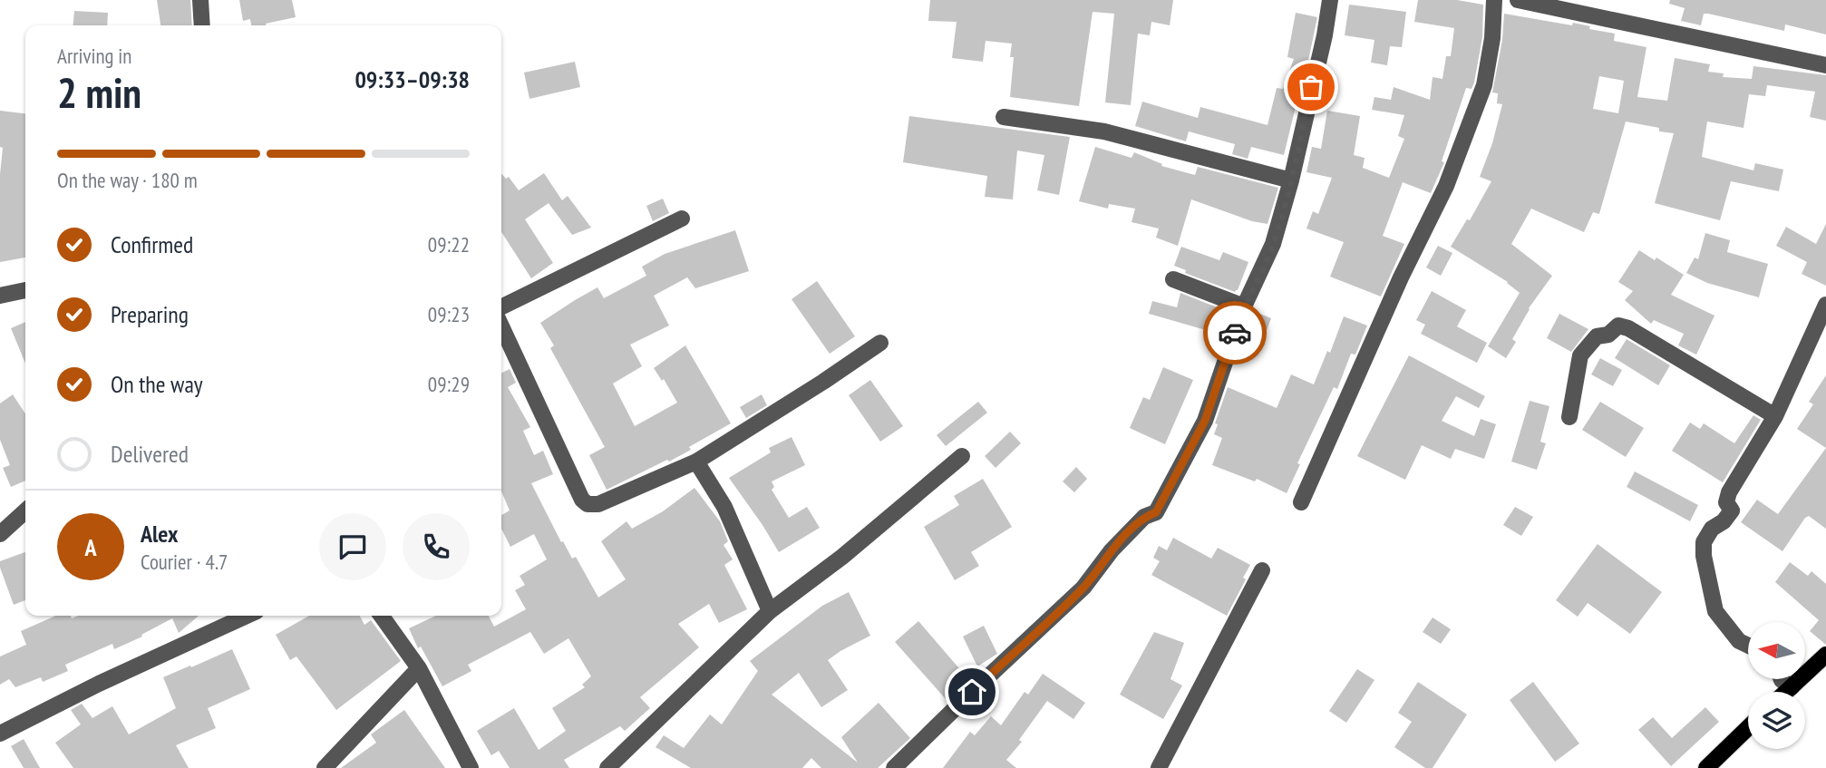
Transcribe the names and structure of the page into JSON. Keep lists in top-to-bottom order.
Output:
{
  "north": "left",
  "page": {
    "heading": ["2 min", "Arriving in", "09:33–09:38"],
    "panel": ["Alex", "Courier · 4.7"],
    "bar": "On the way · 180 m",
    "list": [
      ["Confirmed", "09:22"],
      ["Preparing", "09:23"],
      ["On the way", "09:29"],
      "Delivered"
    ],
    "round": "A"
  }
}
